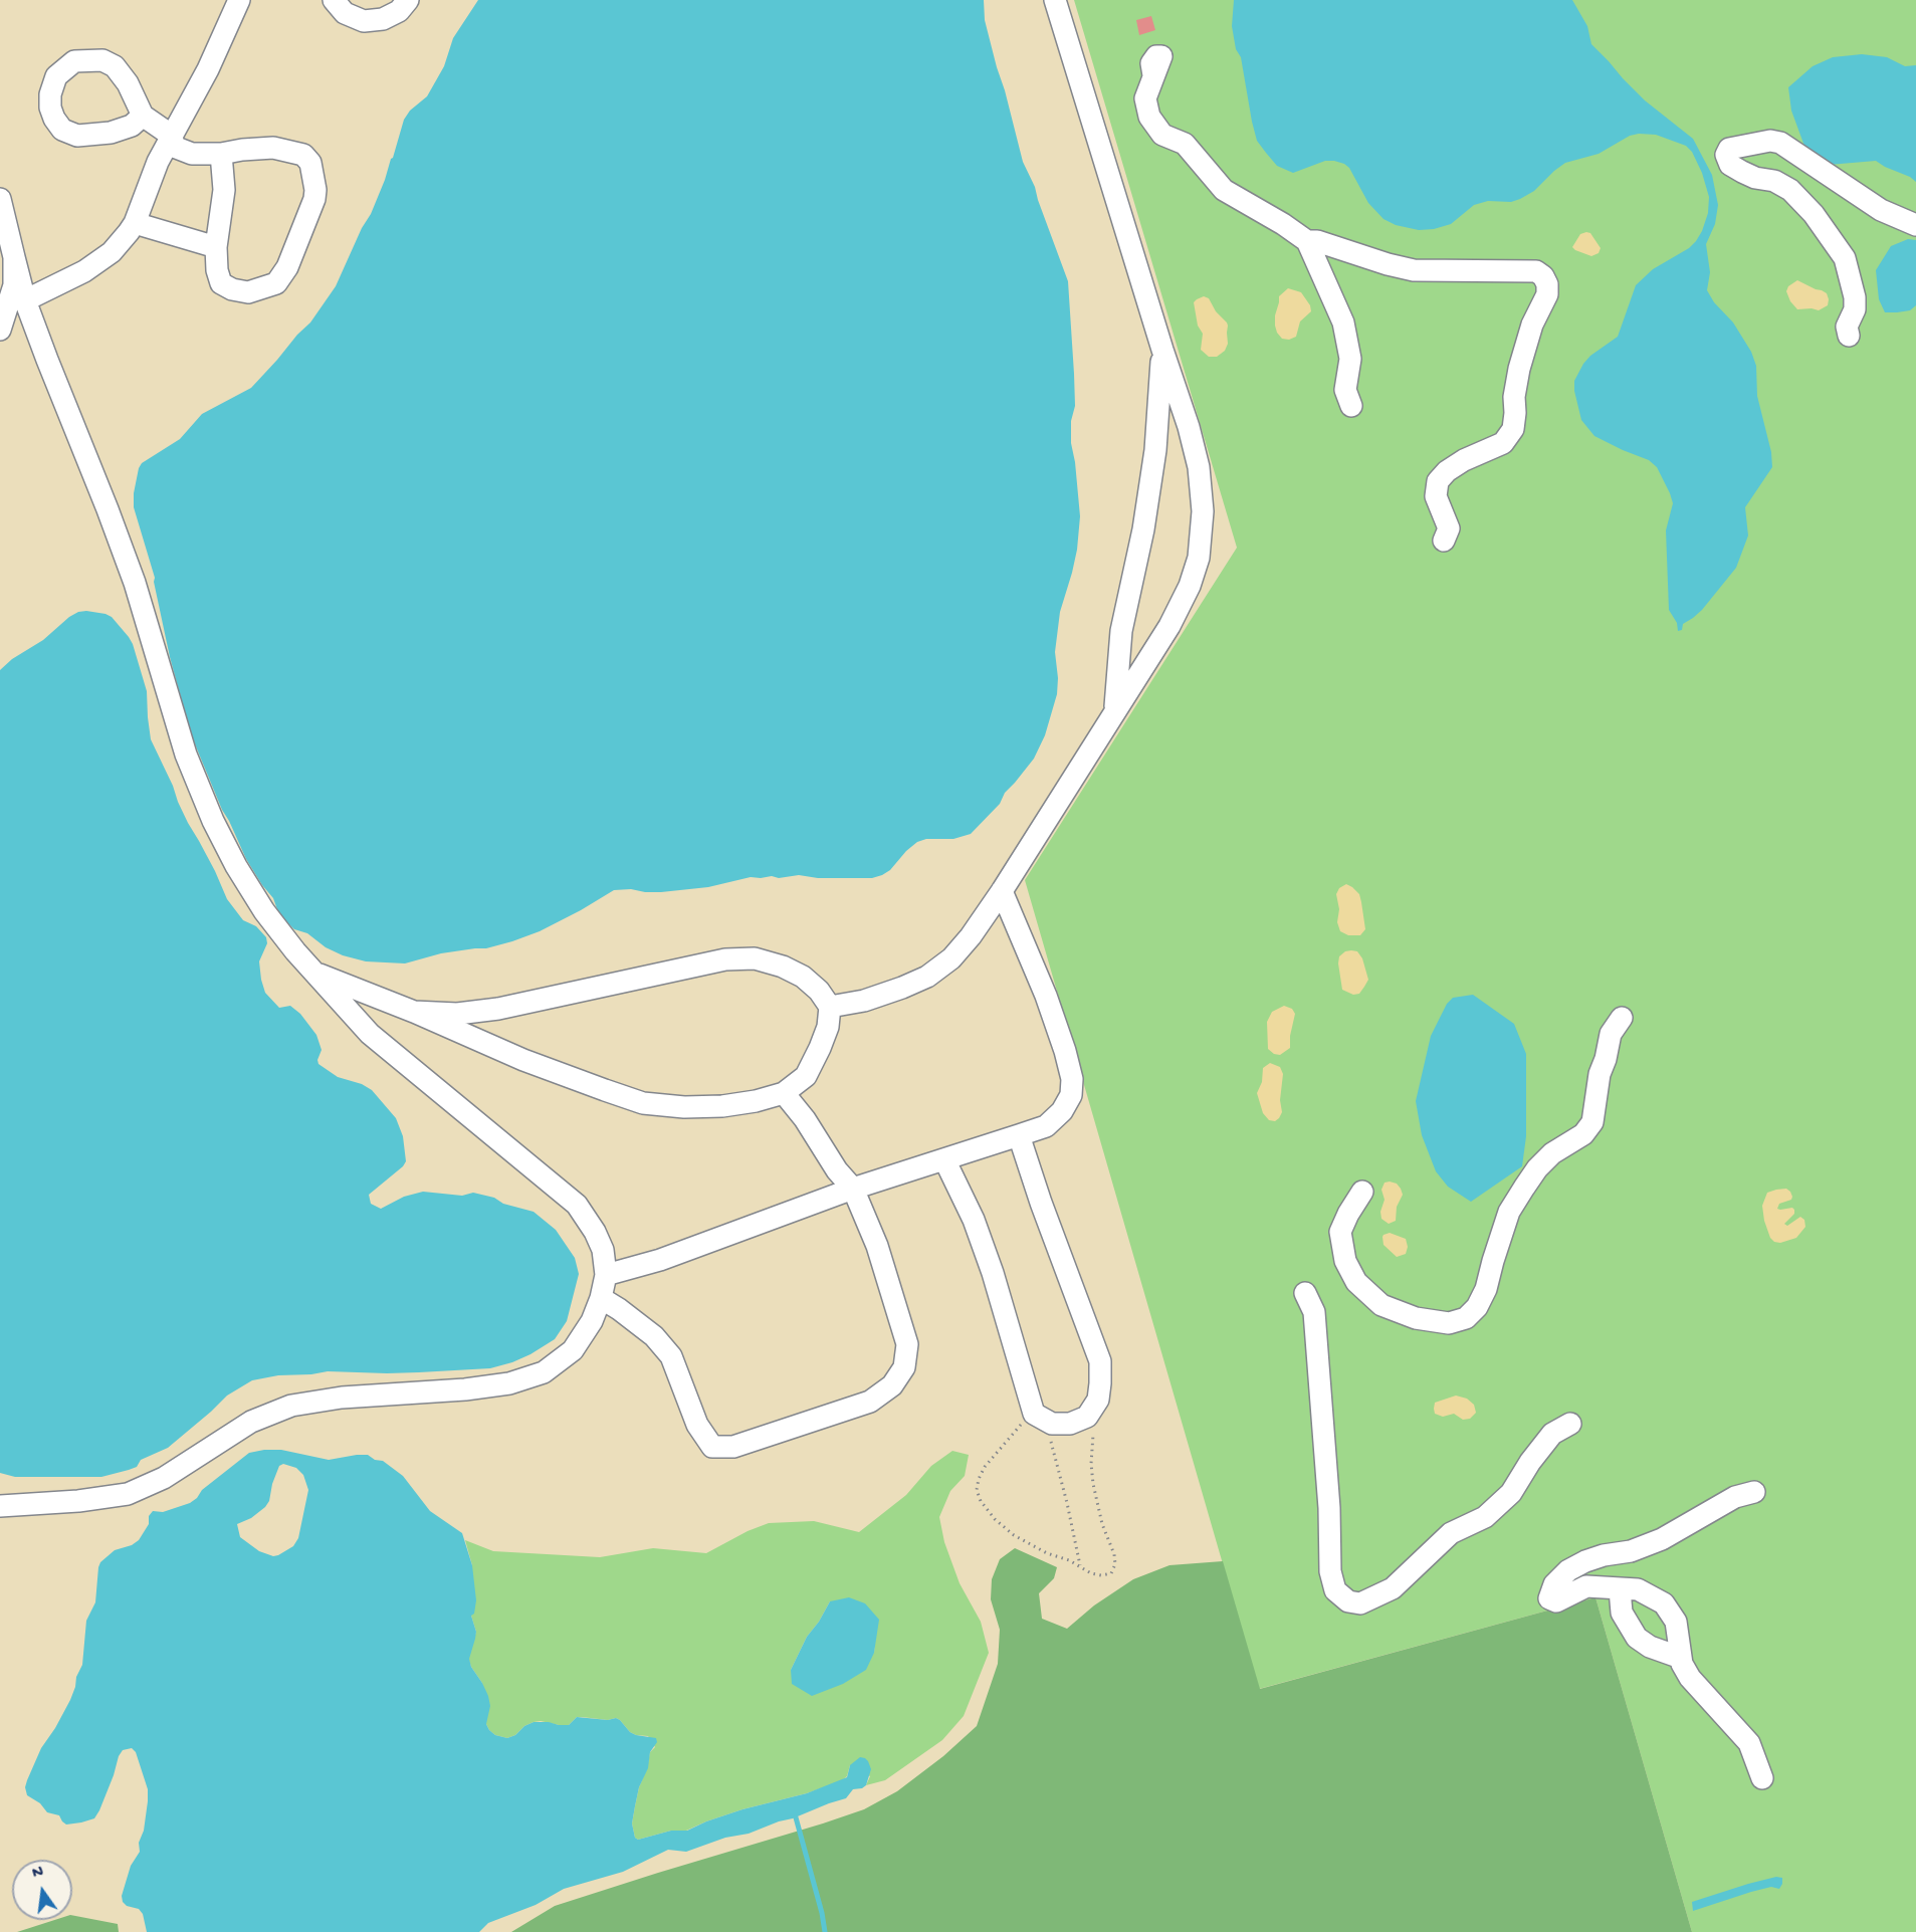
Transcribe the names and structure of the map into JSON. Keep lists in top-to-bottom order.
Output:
{
  "north": "top"
}
